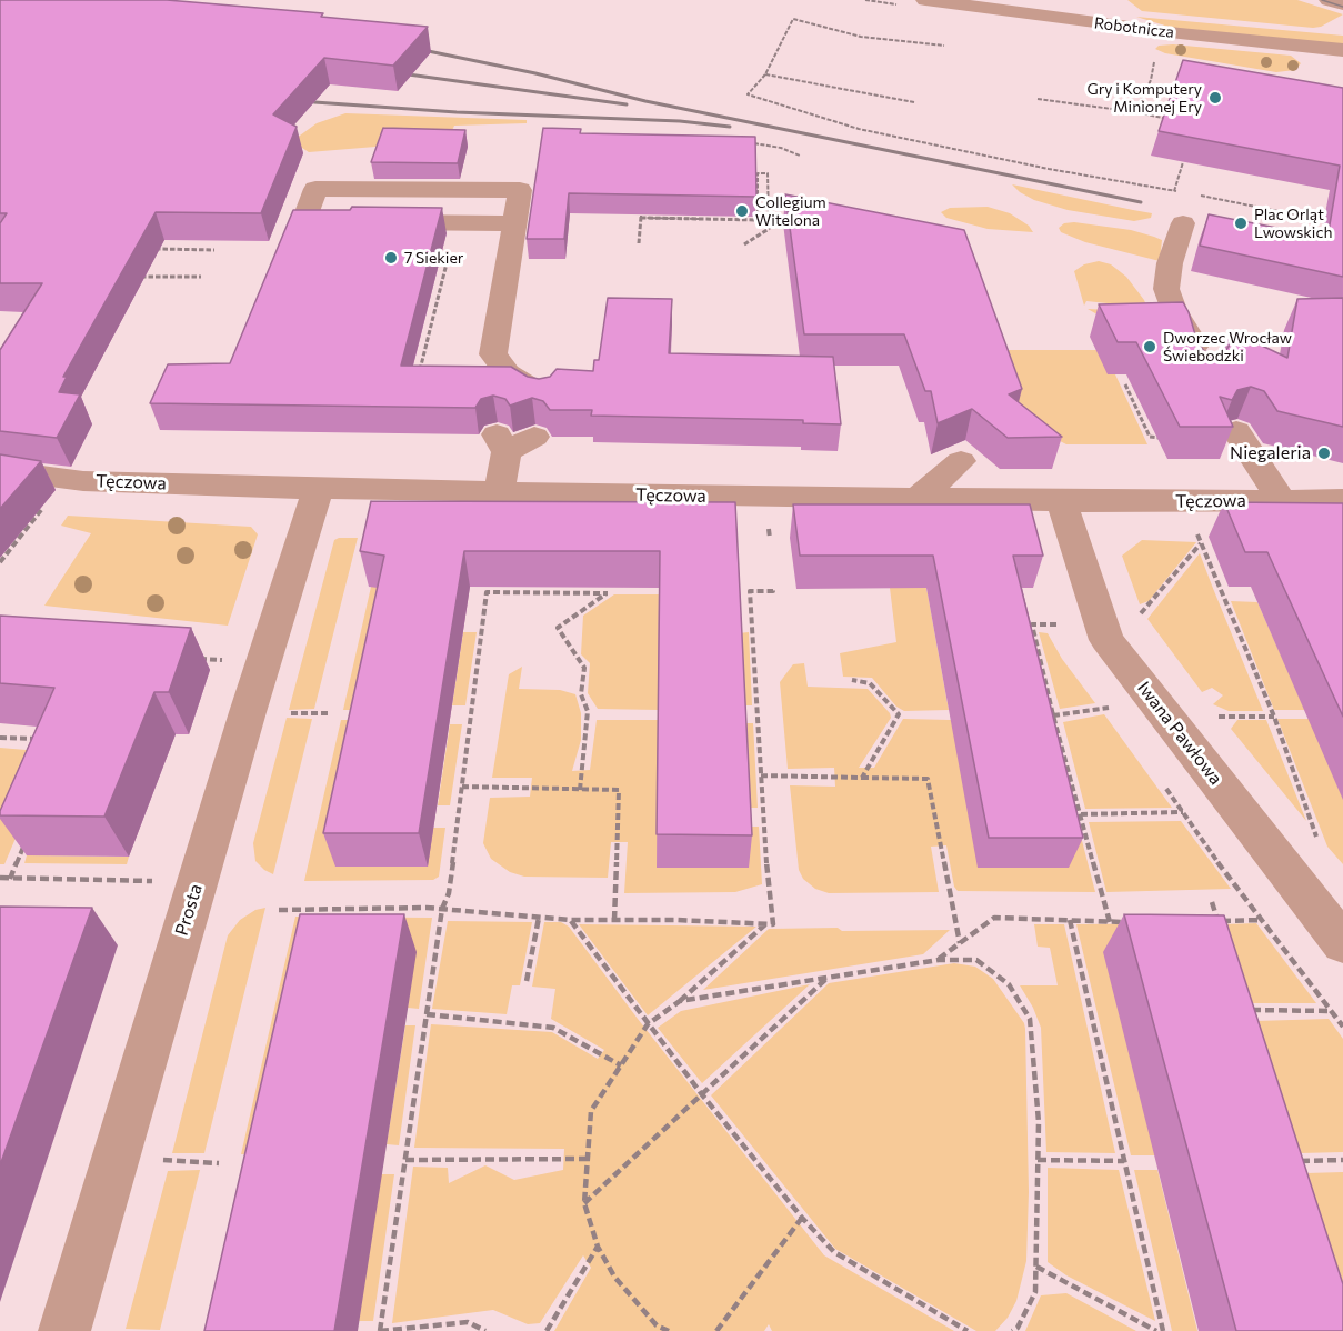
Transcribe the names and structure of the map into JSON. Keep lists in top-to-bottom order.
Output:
{
  "streets": {
    "street": [
      "Robotnicza",
      "Tęczowa",
      "Iwana Pawłowa",
      "Prosta"
    ]
  },
  "crossings": [
    ["Tęczowa", "Iwana Pawłowa"],
    ["Tęczowa", "Prosta"]
  ],
  "places": [
    "Gry i Komputery Minionej Ery",
    "Collegium Witelona",
    "Plac Orląt Lwowskich",
    "7 Siekier",
    "Dworzec Wrocław Świebodzki",
    "Niegaleria"
  ]
}
